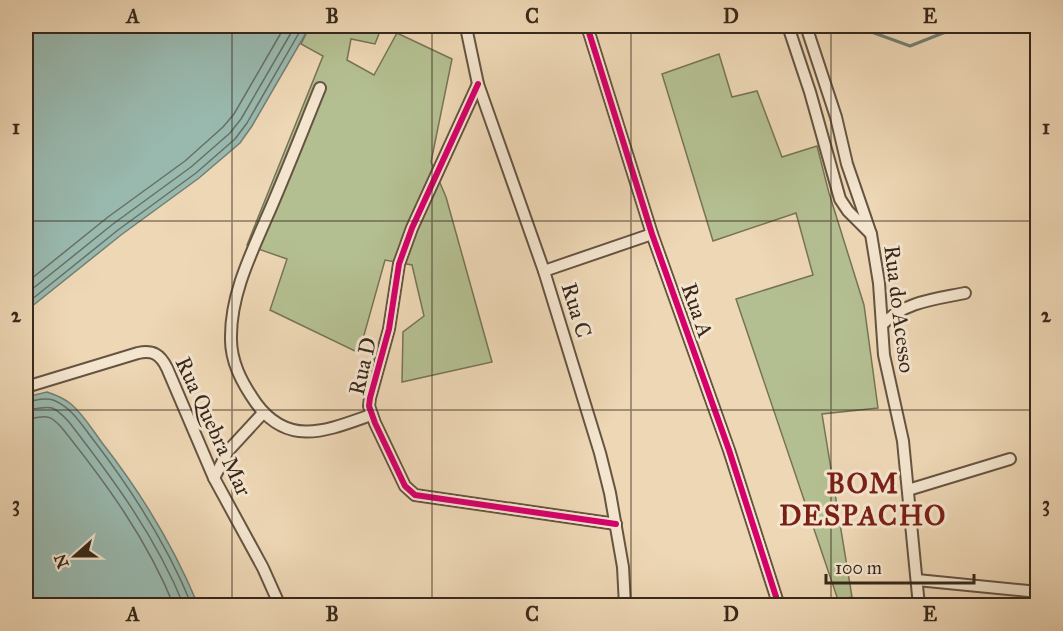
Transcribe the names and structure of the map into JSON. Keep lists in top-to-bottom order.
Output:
{
  "streets": {
    "street": [
      "Rua do Acesso",
      "Rua C",
      "Rua A",
      "Rua D",
      "Rua Quebra Mar"
    ]
  },
  "crossings": [
    ["Rua C", "Rua D"]
  ],
  "districts": ["BOM DESPACHO"],
  "scale_bar": "100 m",
  "north": "left",
  "grid": {
    "columns": [
      "A",
      "B",
      "C",
      "D",
      "E"
    ],
    "rows": ["1", "2", "3"]
  }
}
